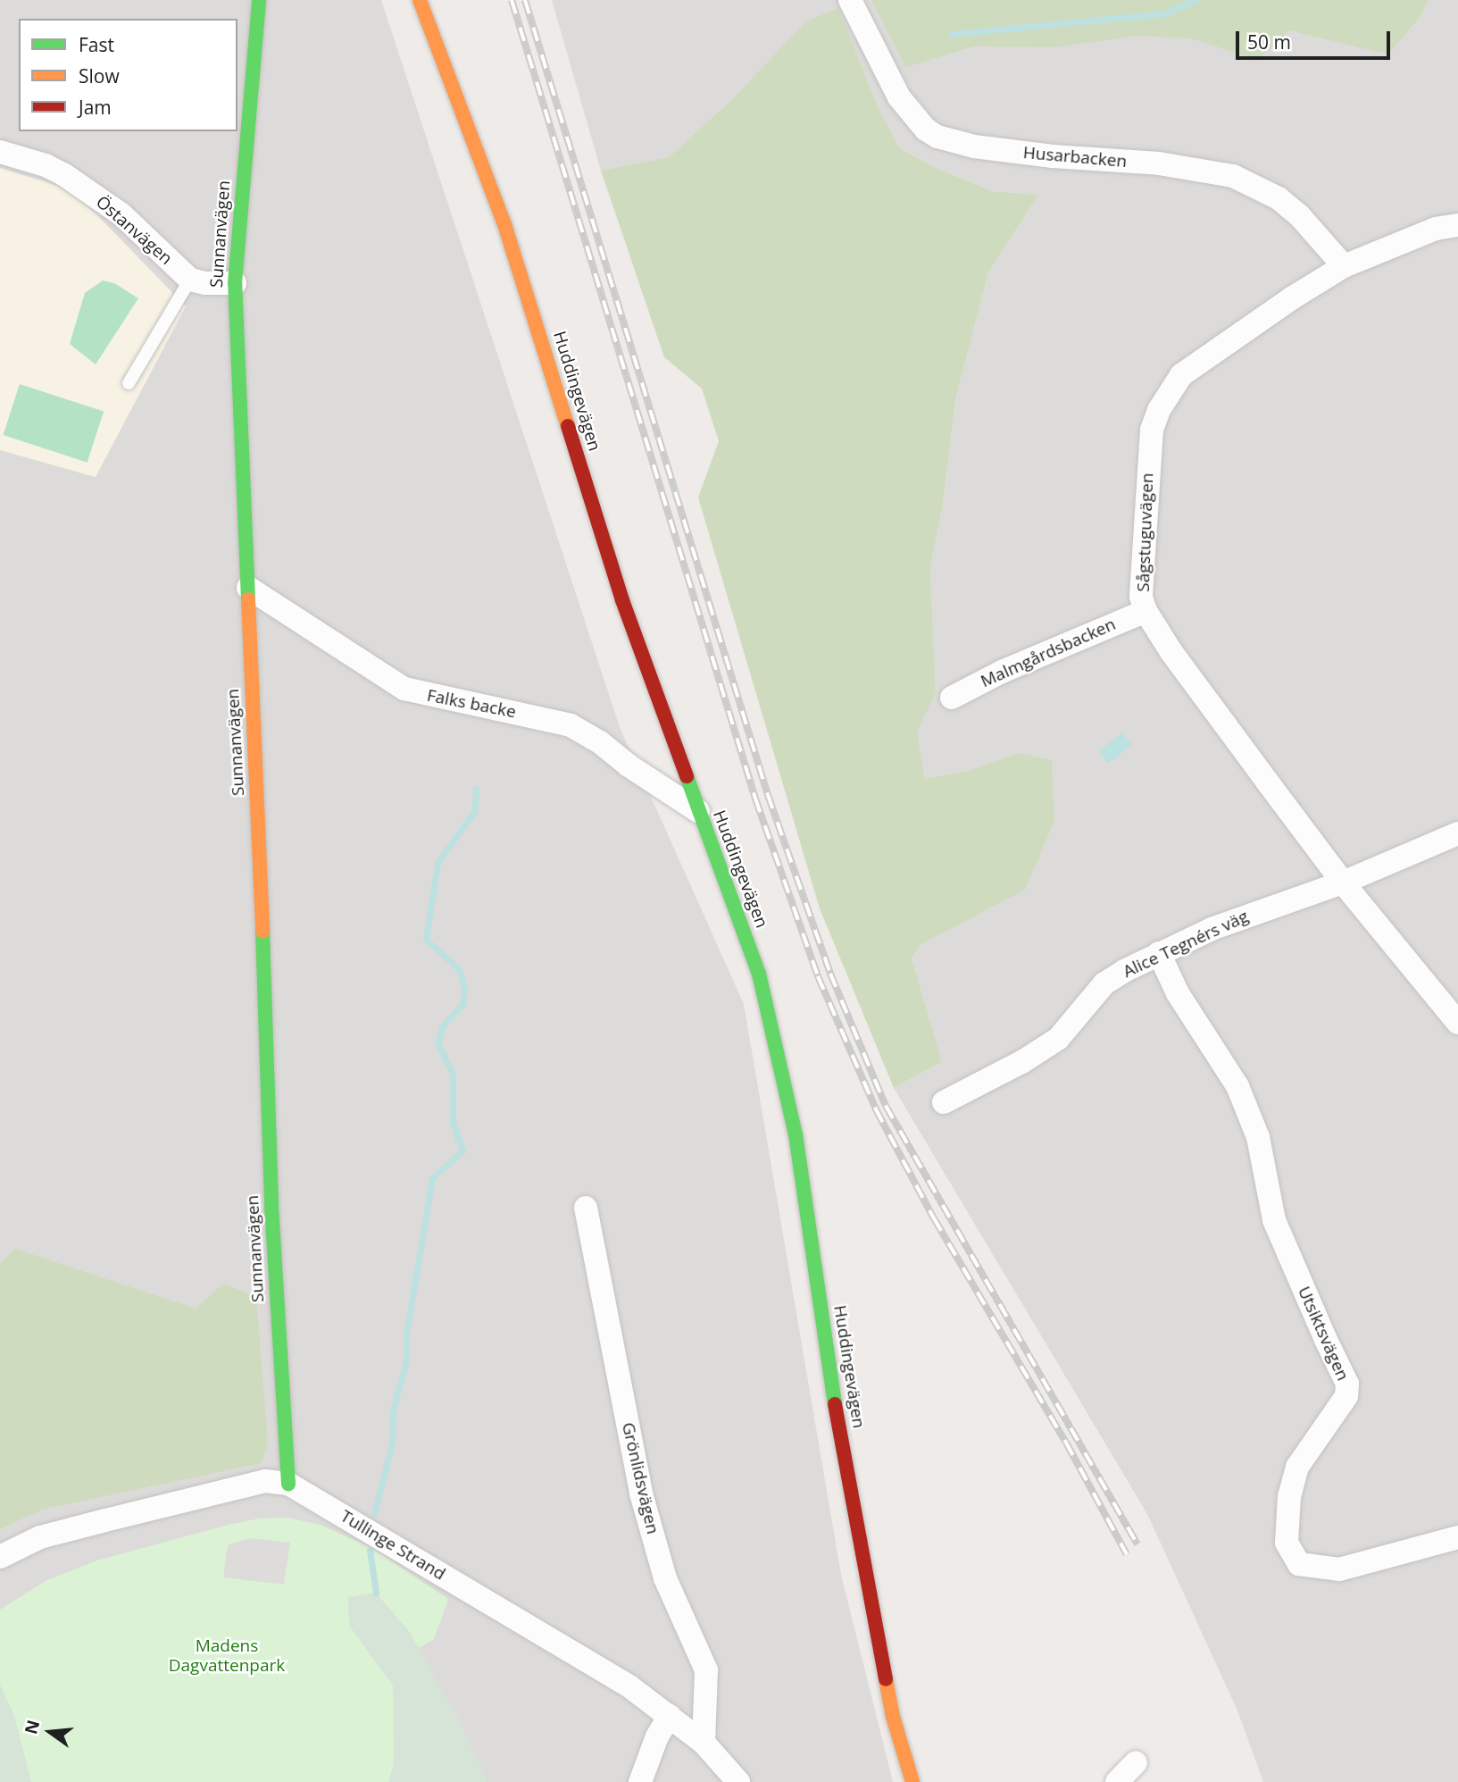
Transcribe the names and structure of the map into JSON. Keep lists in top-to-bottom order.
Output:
{
  "streets": {
    "main road": ["Sunnanvägen", "Huddingevägen"],
    "street": [
      "Husarbacken",
      "Östanvägen",
      "Sågstuguvägen",
      "Malmgårdsbacken",
      "Falks backe",
      "Alice Tegnérs väg",
      "Utsiktsvägen",
      "Grönlidsvägen",
      "Tullinge Strand"
    ]
  },
  "crossings": [
    ["Husarbacken", "Sågstuguvägen"],
    ["Sunnanvägen", "Falks backe"],
    ["Sunnanvägen", "Tullinge Strand"],
    ["Huddingevägen", "Falks backe"],
    ["Sågstuguvägen", "Malmgårdsbacken"],
    ["Sågstuguvägen", "Alice Tegnérs väg"],
    ["Alice Tegnérs väg", "Utsiktsvägen"],
    ["Grönlidsvägen", "Tullinge Strand"]
  ],
  "parks": ["Madens Dagvattenpark"],
  "legend": ["Fast", "Slow", "Jam"],
  "scale_bar": "50 m",
  "north": "left"
}
